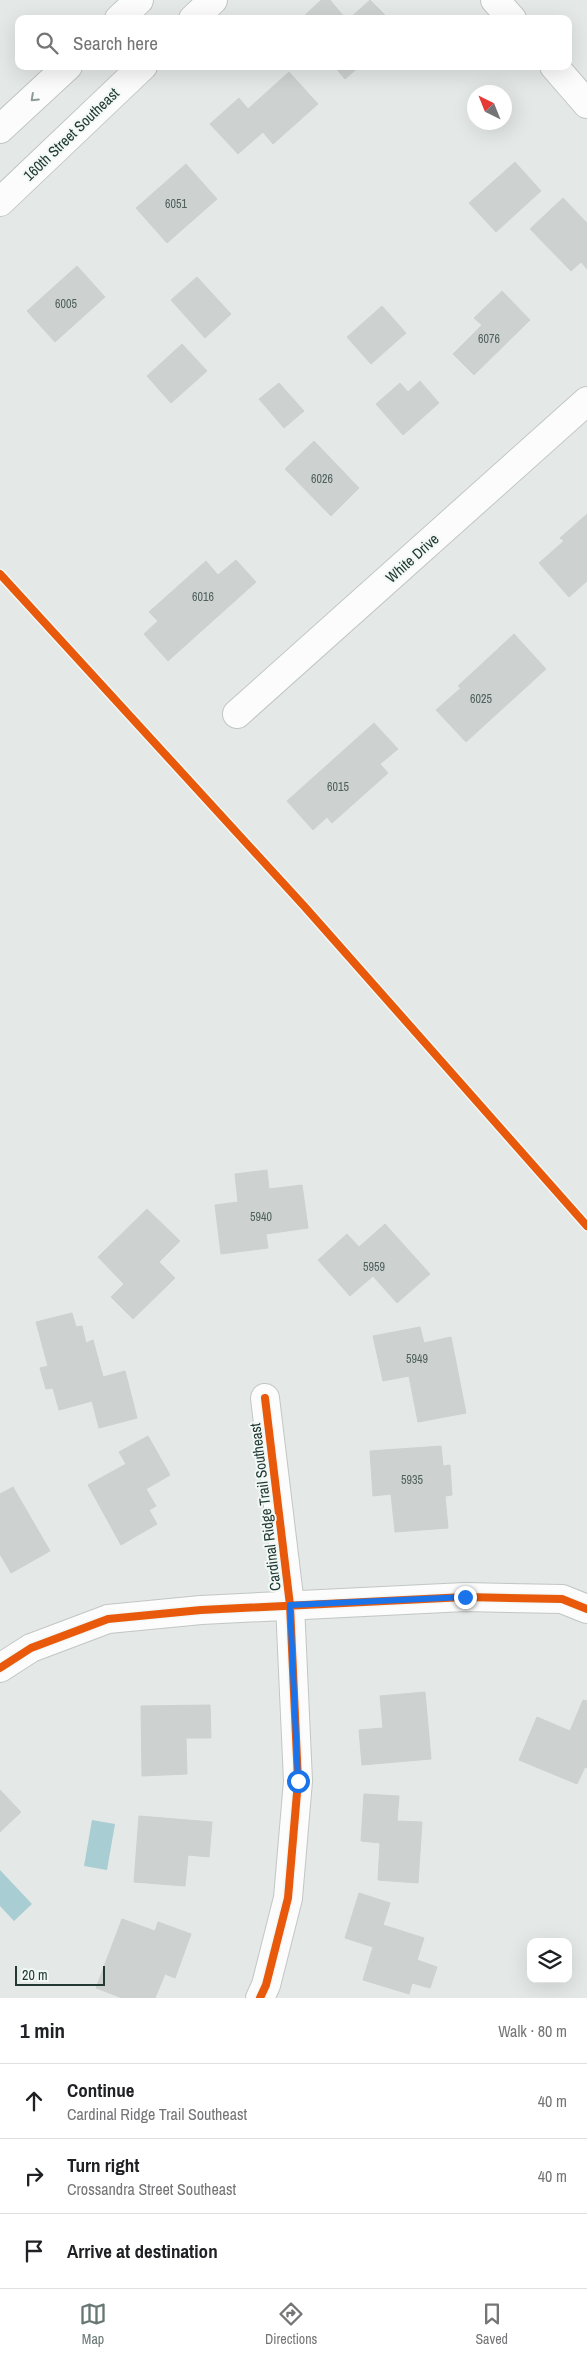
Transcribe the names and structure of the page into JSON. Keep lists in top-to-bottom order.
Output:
{
  "streets": {
    "street": ["160th Street Southeast", "White Drive", "Cardinal Ridge Trail Southeast"]
  },
  "house_numbers": [
    "6051",
    "6005",
    "6076",
    "6026",
    "6016",
    "6025",
    "6015",
    "5940",
    "5959",
    "5949",
    "5935"
  ],
  "scale_bar": "20 m",
  "north": "top left",
  "page": {
    "search": "Search here",
    "scale": "20 m",
    "heading": ["1 min", "Walk · 80 m"],
    "list": [
      ["Continue", "Cardinal Ridge Trail Southeast", "40 m"],
      ["Turn right", "Crossandra Street Southeast", "40 m"],
      "Arrive at destination"
    ],
    "nav": ["Map", "Directions", "Saved"]
  }
}
